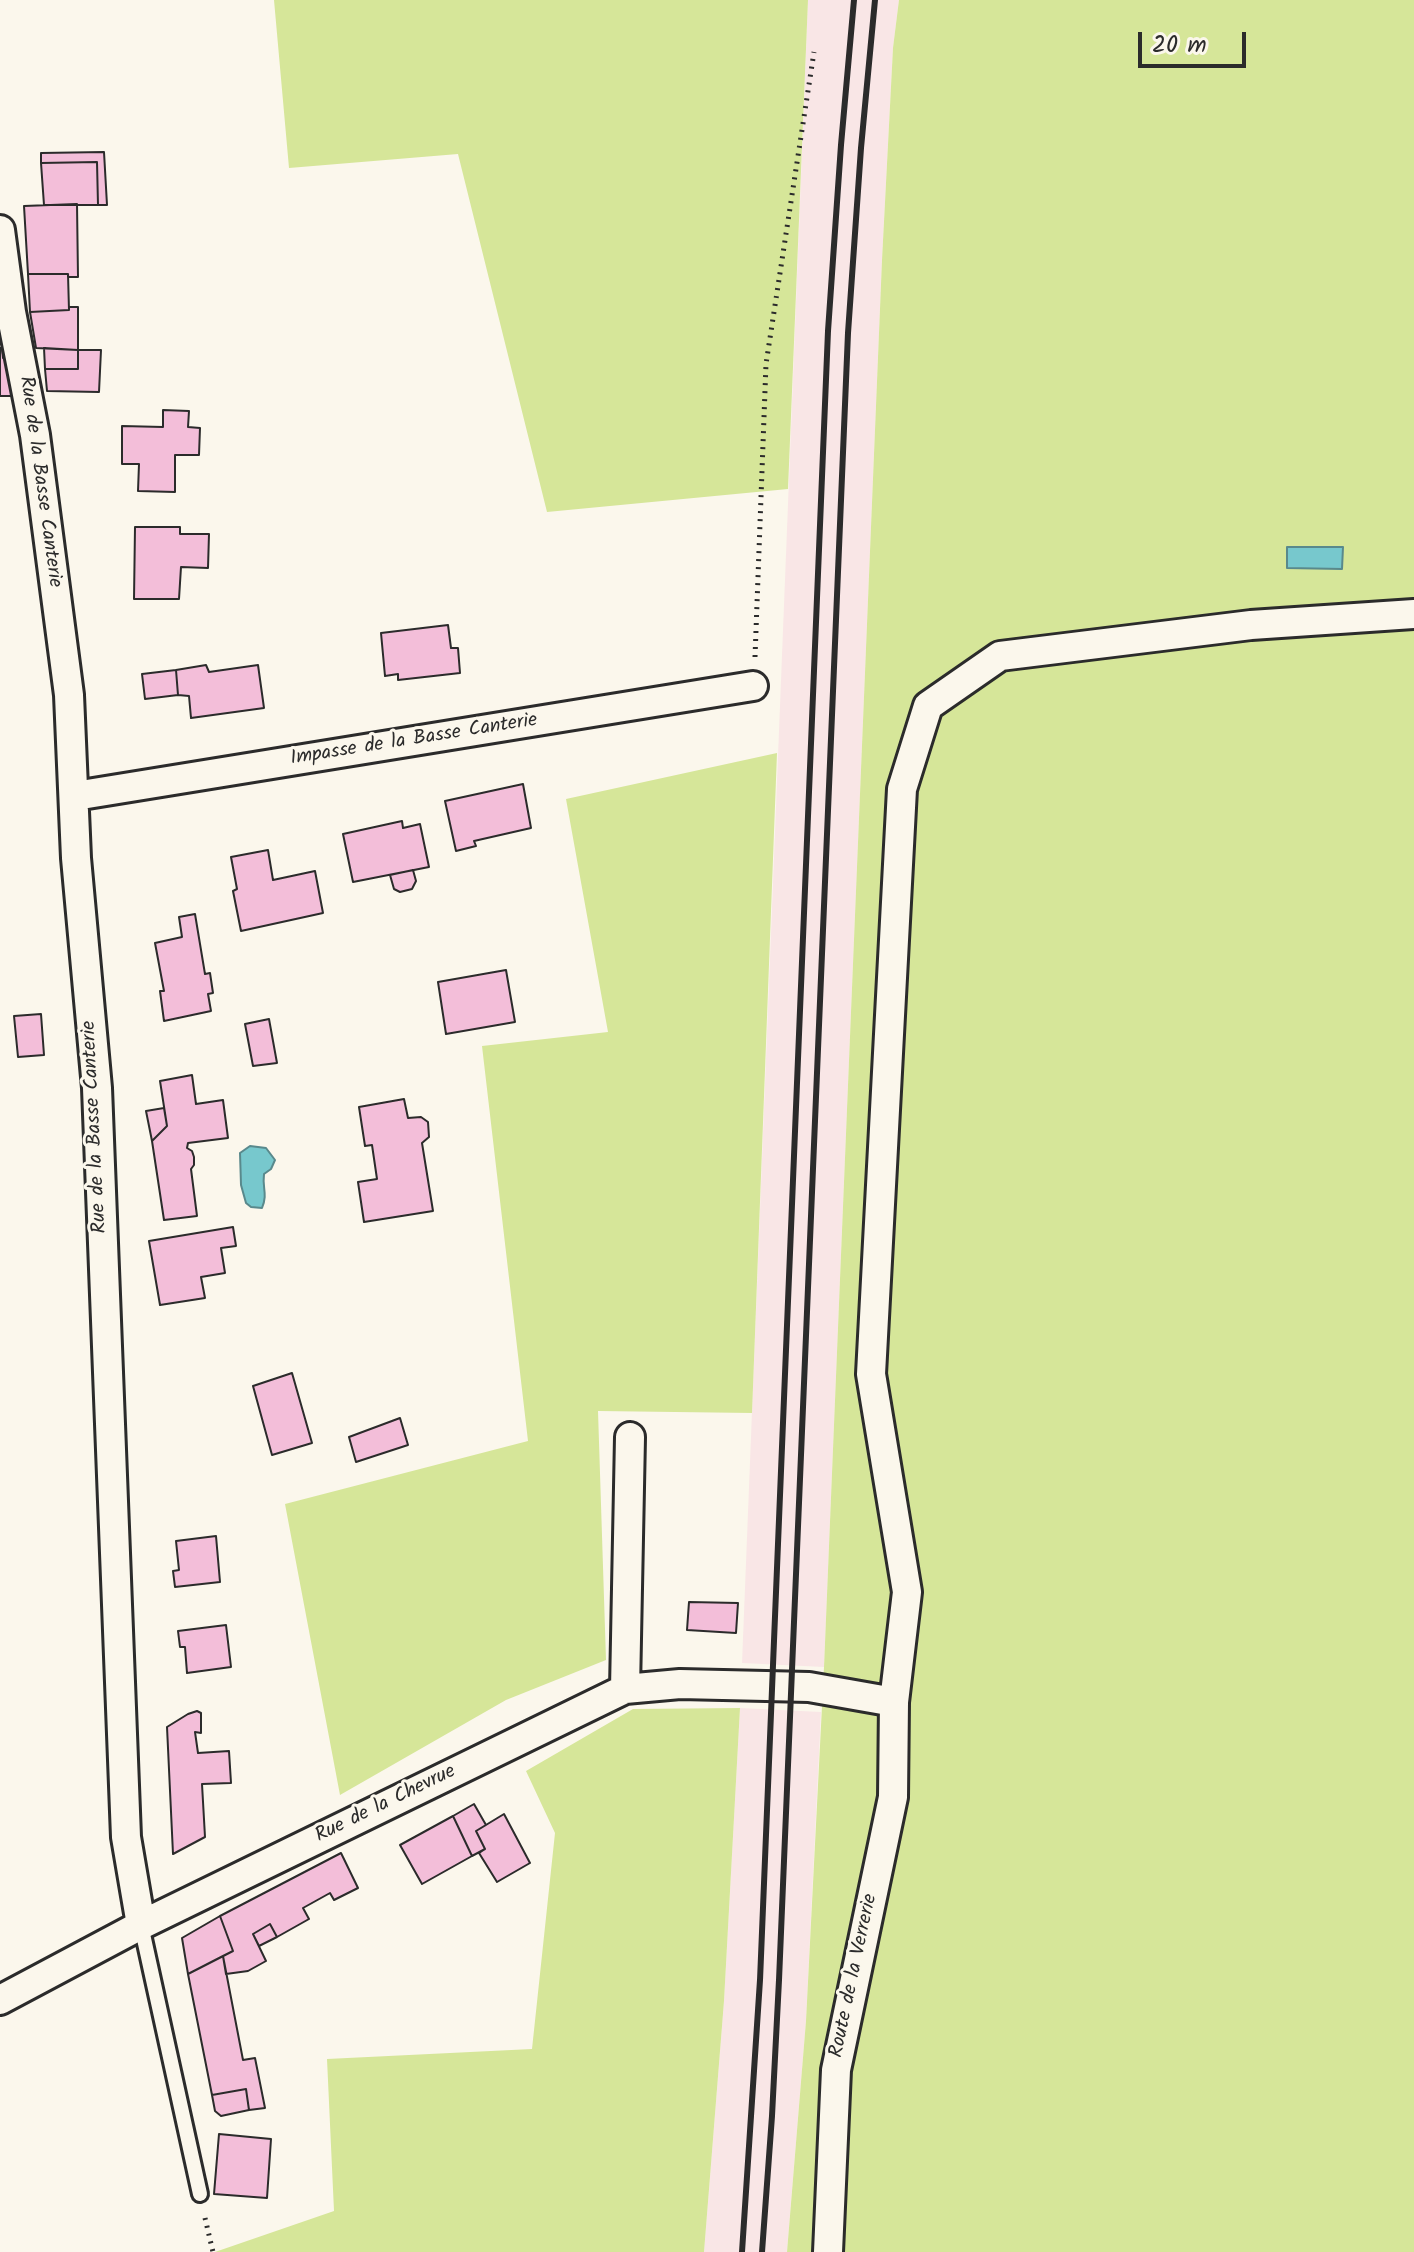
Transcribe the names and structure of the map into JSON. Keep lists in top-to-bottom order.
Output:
{
  "streets": {
    "street": [
      "Rue de la Basse Canterie",
      "Impasse de la Basse Canterie",
      "Rue de la Chevrue",
      "Route de la Verrerie"
    ]
  },
  "crossings": [
    ["Rue de la Basse Canterie", "Impasse de la Basse Canterie"],
    ["Rue de la Basse Canterie", "Rue de la Chevrue"],
    ["Rue de la Chevrue", "Route de la Verrerie"]
  ],
  "scale_bar": "20 m"
}
